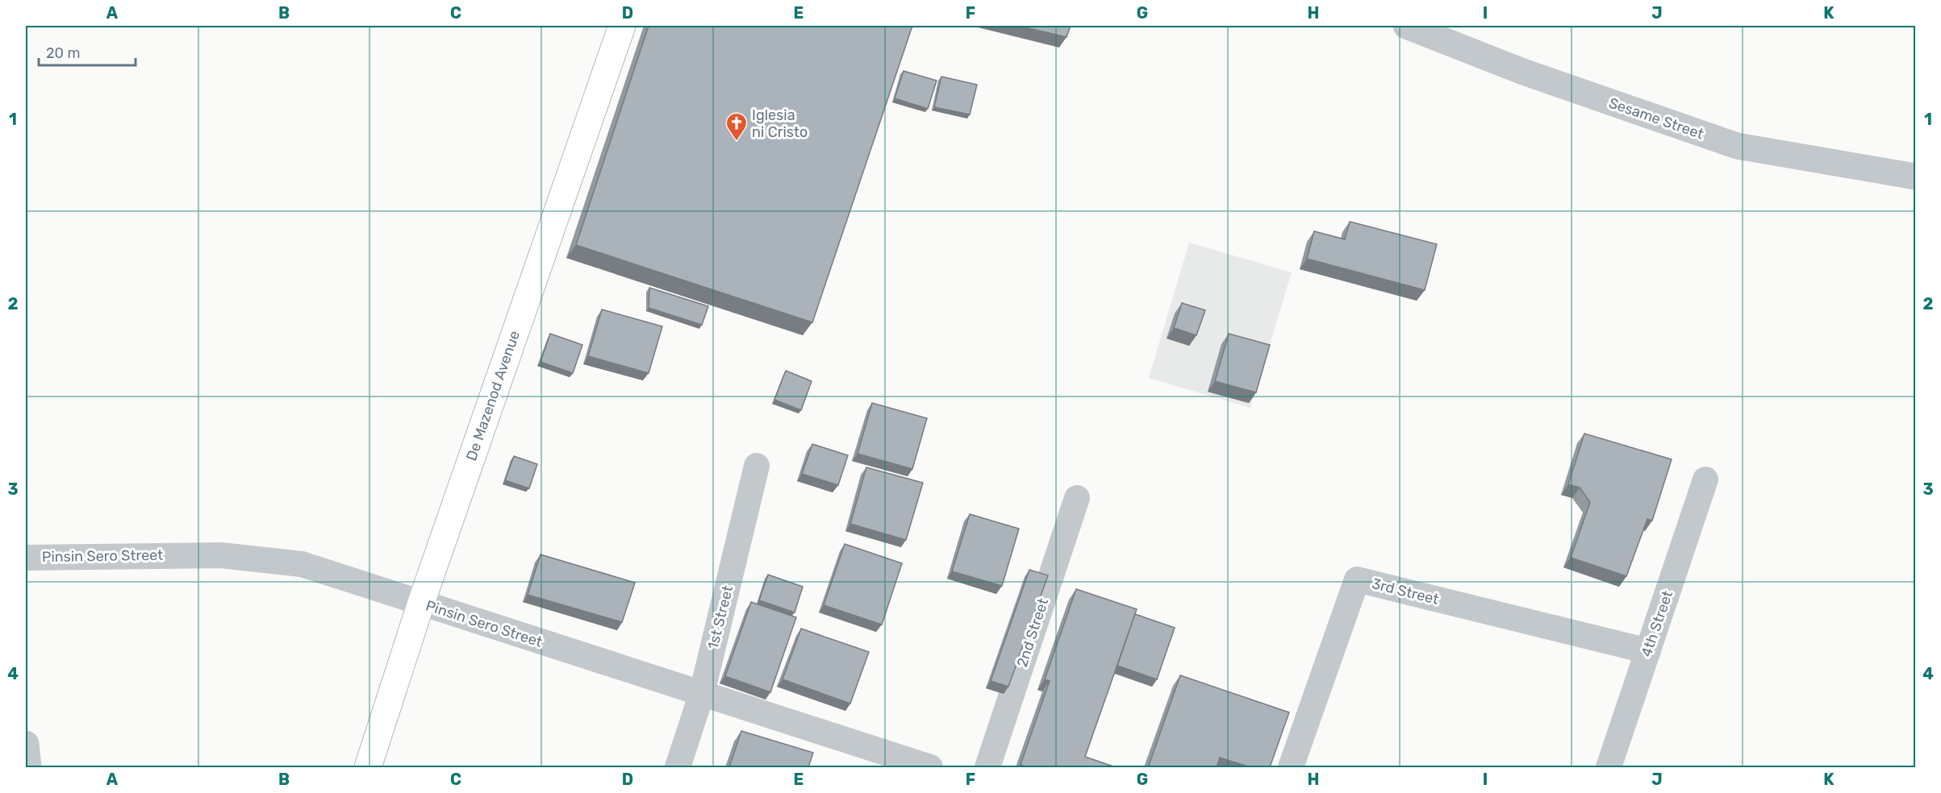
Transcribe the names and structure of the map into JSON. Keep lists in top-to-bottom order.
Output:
{
  "streets": {
    "main road": ["De Mazenod Avenue"],
    "street": [
      "Sesame Street",
      "Pinsin Sero Street",
      "3rd Street",
      "1st Street",
      "4th Street",
      "2nd Street"
    ]
  },
  "crossings": [
    ["De Mazenod Avenue", "Pinsin Sero Street"],
    ["Pinsin Sero Street", "1st Street"],
    ["3rd Street", "4th Street"]
  ],
  "places": {
    "church": ["Iglesia ni Cristo"]
  },
  "scale_bar": "20 m",
  "grid": {
    "columns": [
      "A",
      "B",
      "C",
      "D",
      "E",
      "F",
      "G",
      "H",
      "I",
      "J",
      "K"
    ],
    "rows": [
      "1",
      "2",
      "3",
      "4"
    ]
  }
}
